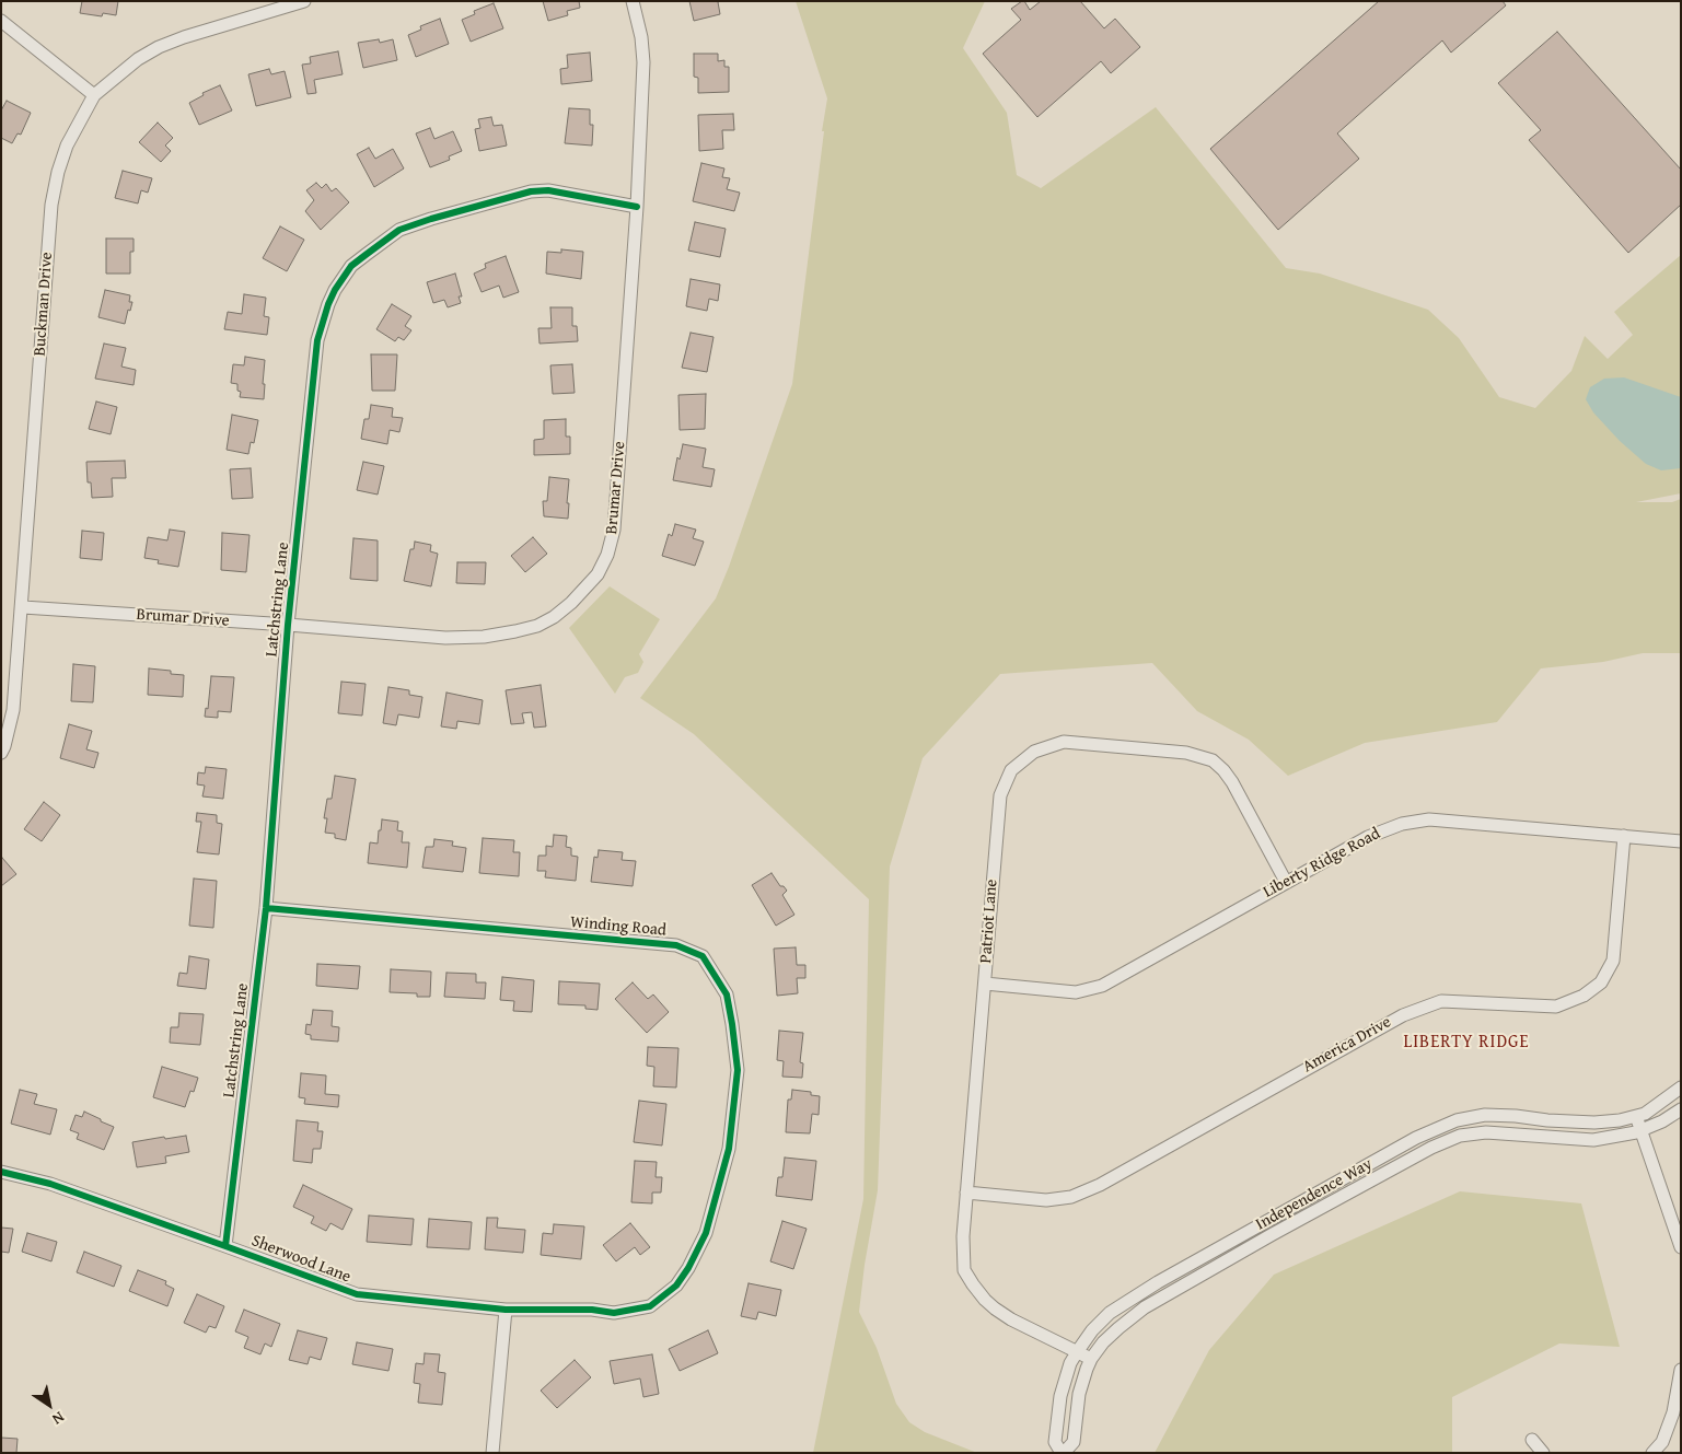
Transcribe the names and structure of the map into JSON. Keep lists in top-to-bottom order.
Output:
{
  "streets": {
    "street": [
      "Buckman Drive",
      "Brumar Drive",
      "Latchstring Lane",
      "Liberty Ridge Road",
      "Patriot Lane",
      "Winding Road",
      "America Drive",
      "Independence Way",
      "Sherwood Lane"
    ]
  },
  "crossings": [
    ["Buckman Drive", "Brumar Drive"],
    ["Brumar Drive", "Latchstring Lane"],
    ["Latchstring Lane", "Winding Road"],
    ["Latchstring Lane", "Sherwood Lane"],
    ["Liberty Ridge Road", "Patriot Lane"],
    ["Liberty Ridge Road", "America Drive"],
    ["Patriot Lane", "America Drive"],
    ["Patriot Lane", "Independence Way"],
    ["Winding Road", "Sherwood Lane"]
  ],
  "districts": ["LIBERTY RIDGE"],
  "north": "bottom right"
}
